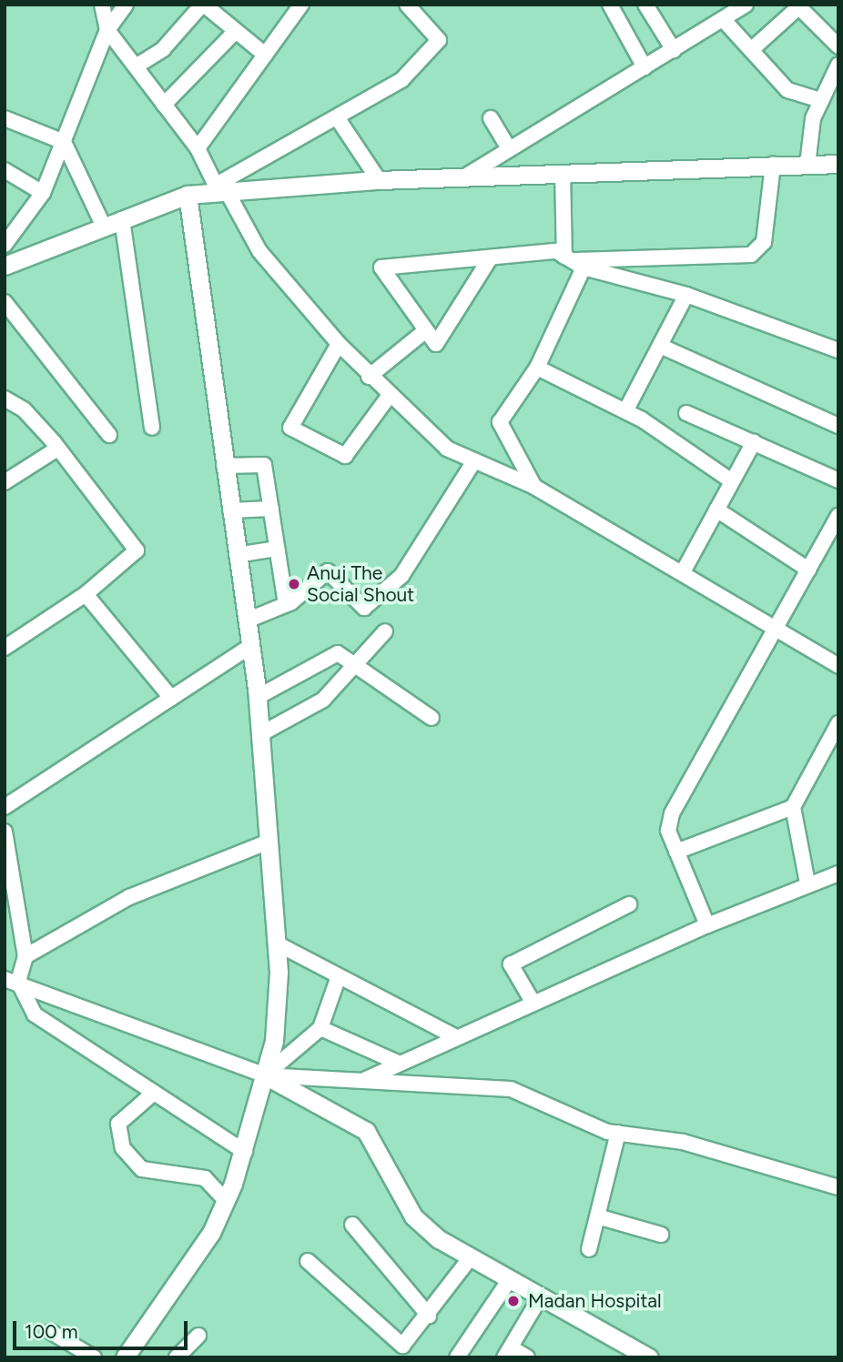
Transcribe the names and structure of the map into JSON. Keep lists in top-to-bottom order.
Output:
{
  "places": ["Anuj The Social Shout", "Madan Hospital"],
  "scale_bar": "100 m"
}
